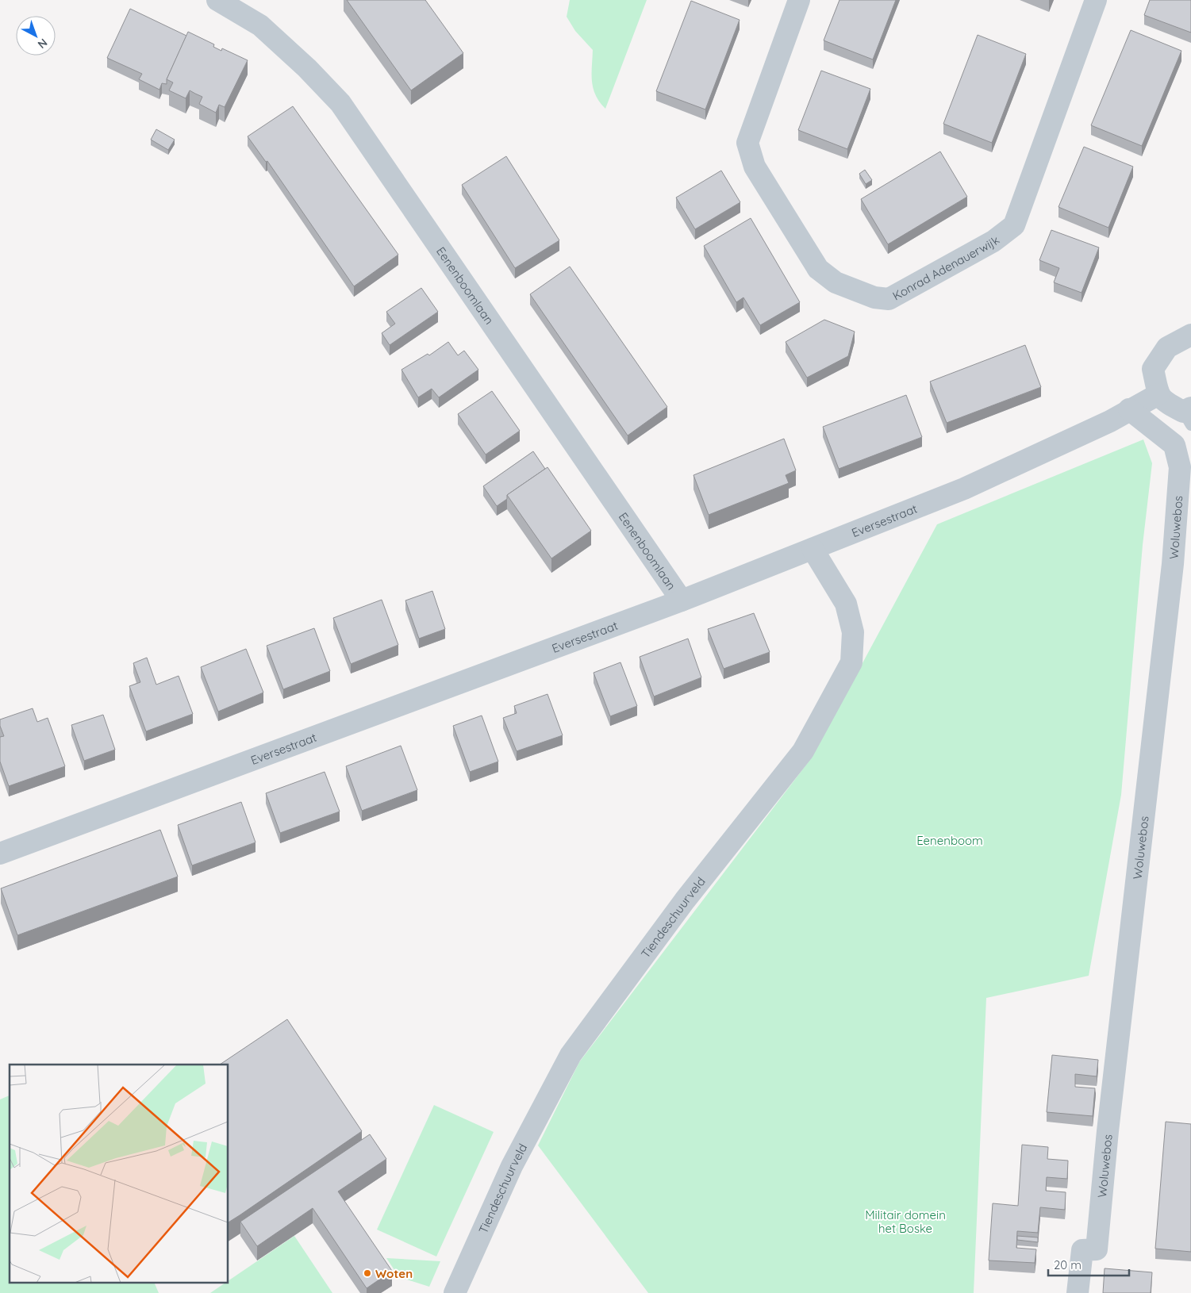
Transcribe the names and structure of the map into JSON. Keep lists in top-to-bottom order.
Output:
{
  "streets": {
    "street": [
      "Konrad Adenauerwijk",
      "Eenenboomlaan",
      "Eversestraat",
      "Woluwebos",
      "Tiendeschuurveld"
    ]
  },
  "crossings": [
    ["Eenenboomlaan", "Eversestraat"],
    ["Eversestraat", "Woluwebos"],
    ["Eversestraat", "Tiendeschuurveld"]
  ],
  "parks": ["Eenenboom", "Militair domein het Boske"],
  "places": ["Woten"],
  "scale_bar": "20 m",
  "north": "bottom right"
}
